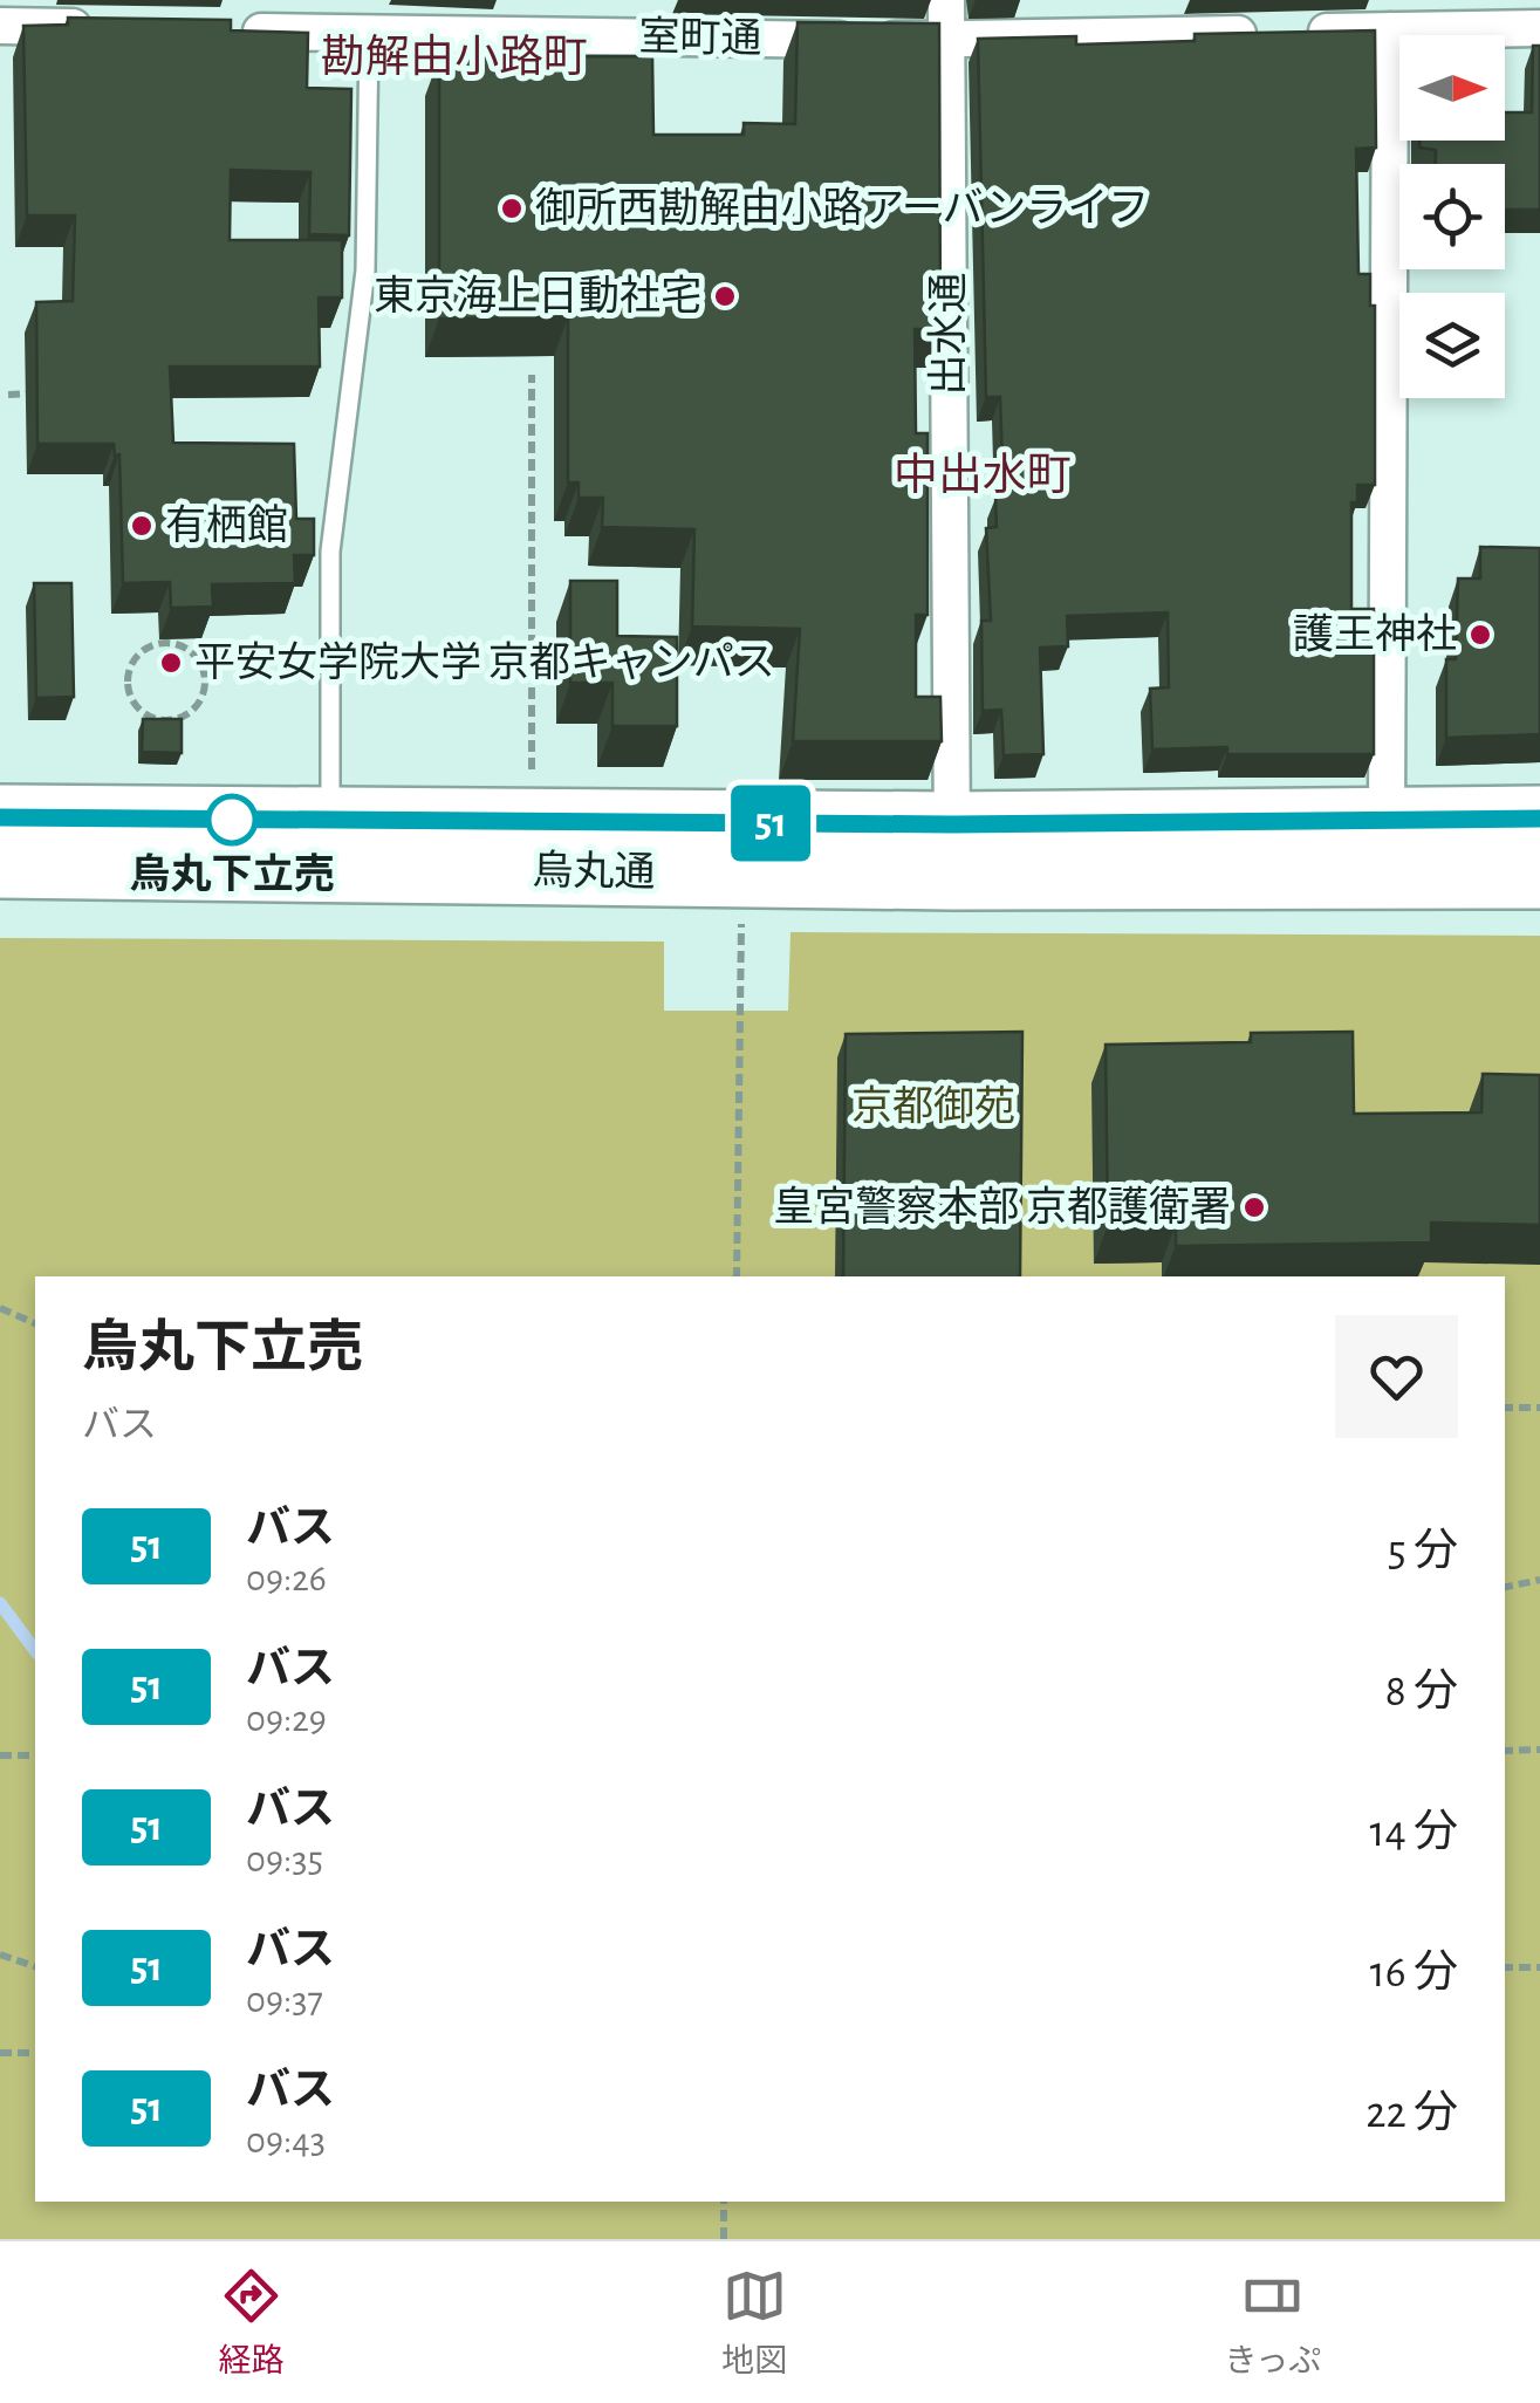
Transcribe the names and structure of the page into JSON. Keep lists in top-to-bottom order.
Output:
{
  "streets": {
    "highway": ["烏丸通"],
    "street": ["室町通", "出水通"]
  },
  "crossings": [
    ["室町通", "出水通"],
    ["出水通", "烏丸通"]
  ],
  "districts": ["勘解由小路町", "中出水町"],
  "parks": ["京都御苑"],
  "places": [
    "御所西勘解由小路アーバンライフ",
    "東京海上日動社宅",
    "有栖館",
    "護王神社",
    "平安女学院大学 京都キャンパス",
    "烏丸下立売",
    "皇宮警察本部 京都護衛署"
  ],
  "lines": ["bus line 51"],
  "north": "right",
  "page": {
    "on_map": "51",
    "heading": ["烏丸下立売", "バス"],
    "list": [
      {
        "mark": "51",
        "name": "バス",
        "note": "09:26",
        "value": "5 分"
      },
      {
        "mark": "51",
        "name": "バス",
        "note": "09:29",
        "value": "8 分"
      },
      {
        "mark": "51",
        "name": "バス",
        "note": "09:35",
        "value": "14 分"
      },
      {
        "mark": "51",
        "name": "バス",
        "note": "09:37",
        "value": "16 分"
      },
      {
        "mark": "51",
        "name": "バス",
        "note": "09:43",
        "value": "22 分"
      }
    ],
    "tabs": ["経路", "地図", "きっぷ"]
  }
}
